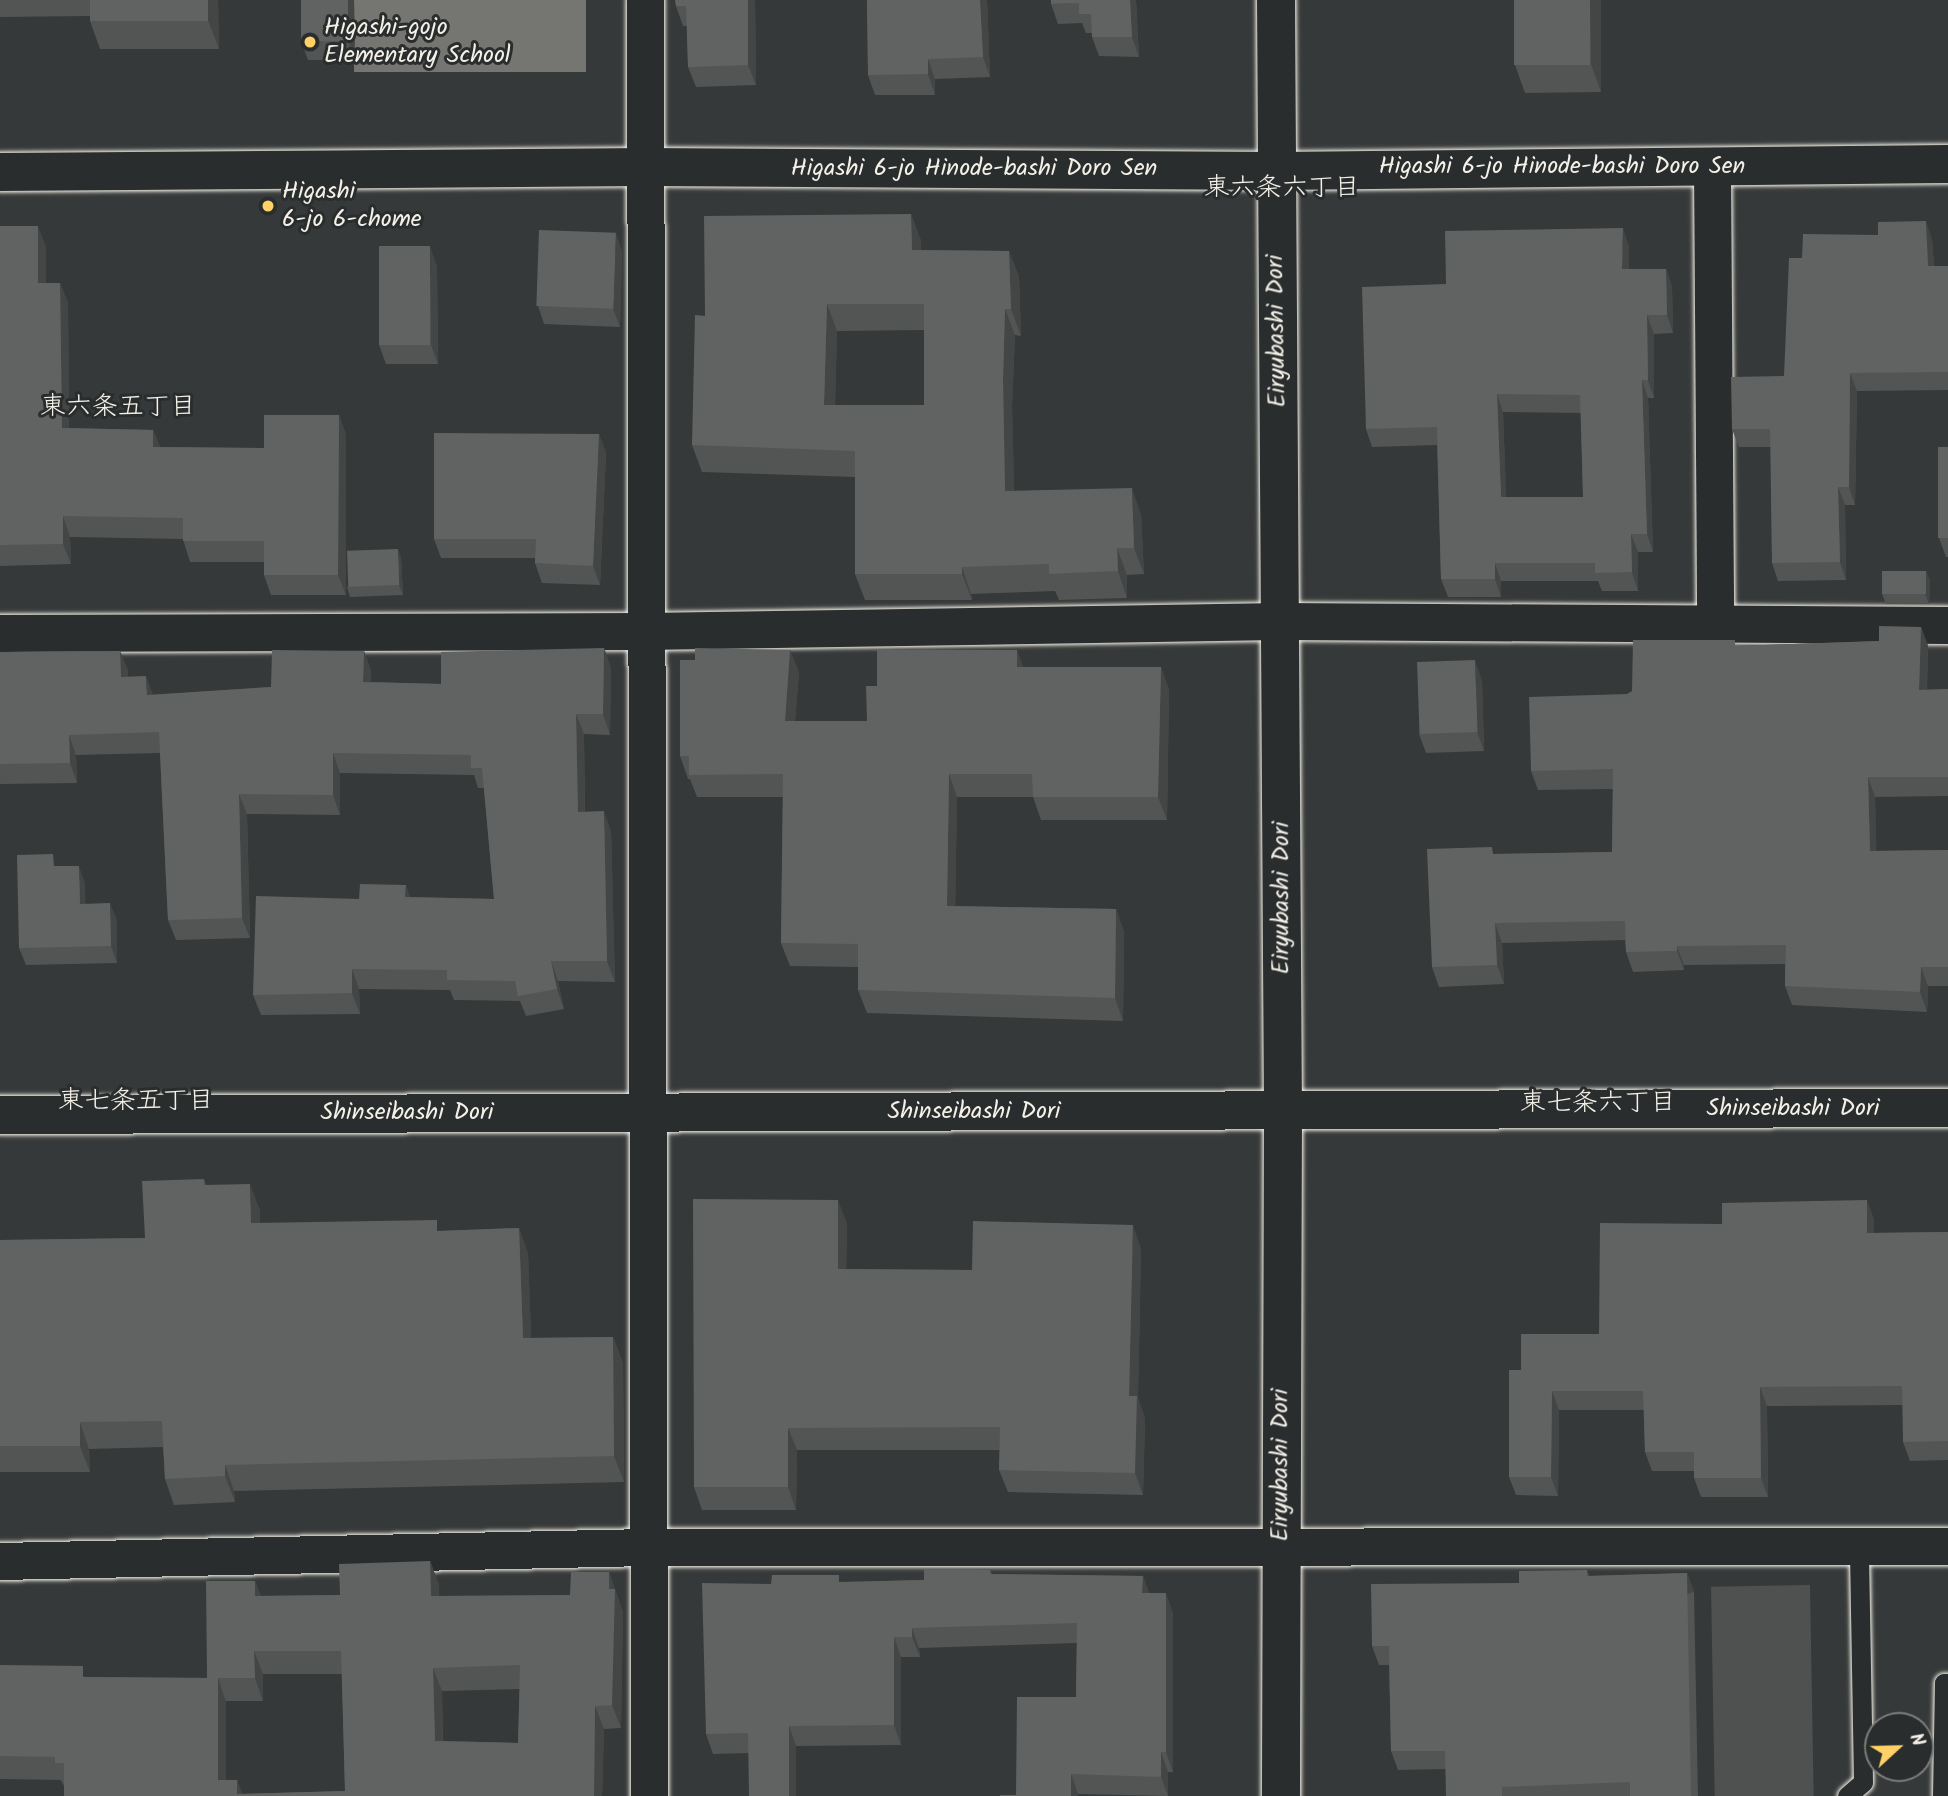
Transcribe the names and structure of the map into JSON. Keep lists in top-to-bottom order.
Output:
{
  "streets": {
    "street": ["Higashi 6-jo Hinode-bashi Doro Sen", "Eiryubashi Dori", "Shinseibashi Dori"]
  },
  "crossings": [
    ["Higashi 6-jo Hinode-bashi Doro Sen", "Eiryubashi Dori"],
    ["Eiryubashi Dori", "Shinseibashi Dori"]
  ],
  "districts": [
    "東六条六丁目",
    "東六条五丁目",
    "東七条五丁目",
    "東七条六丁目"
  ],
  "places": ["Higashi-gojo Elementary School", "Higashi 6-jo 6-chome"],
  "north": "right"
}
